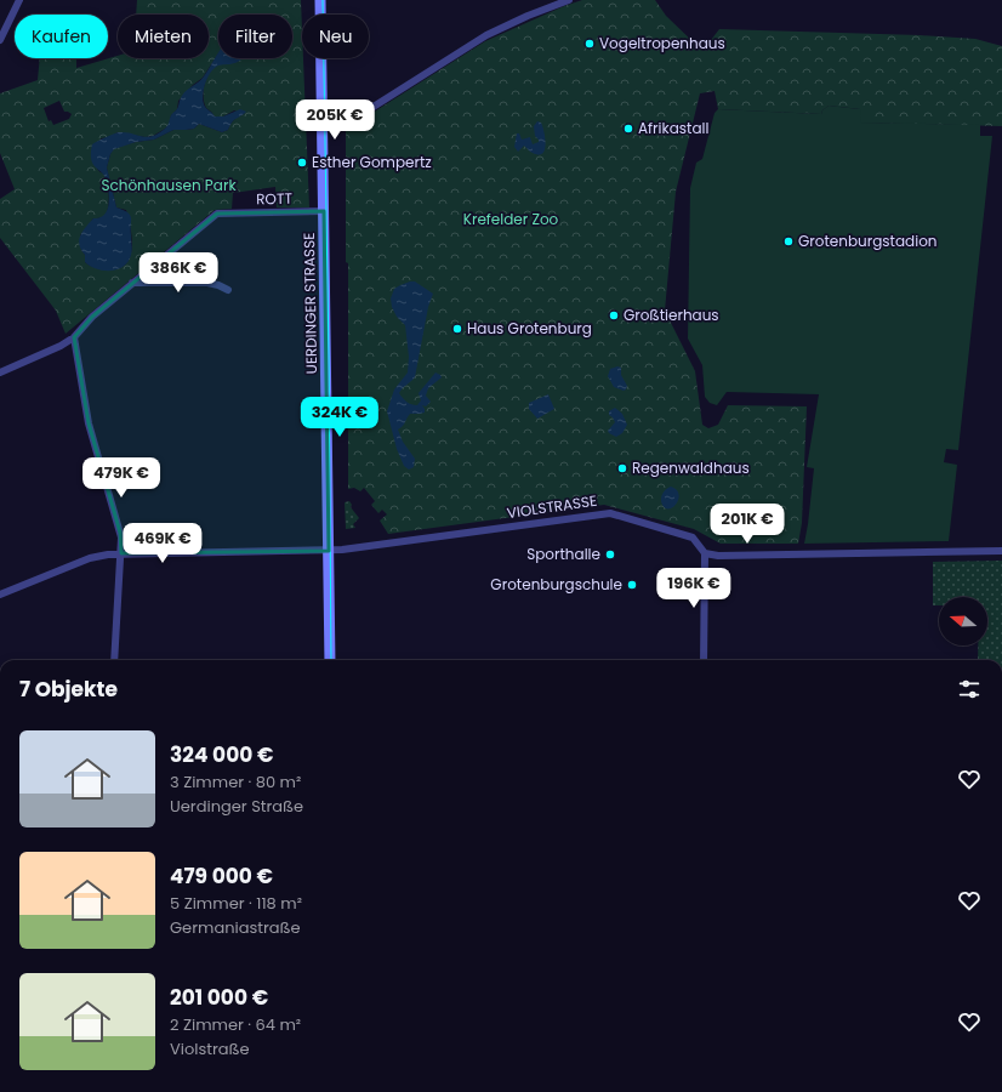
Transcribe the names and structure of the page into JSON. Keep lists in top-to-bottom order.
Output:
{
  "streets": {
    "main road": ["UERDINGER STRASSE"],
    "street": ["ROTT", "VIOLSTRASSE"]
  },
  "crossings": [
    ["ROTT", "UERDINGER STRASSE"],
    ["UERDINGER STRASSE", "VIOLSTRASSE"]
  ],
  "parks": ["Schönhausen Park", "Krefelder Zoo"],
  "places": [
    "Vogeltropenhaus",
    "Afrikastall",
    "Esther Gompertz",
    "Grotenburgstadion",
    "Großtierhaus",
    "Haus Grotenburg",
    "Regenwaldhaus",
    "Sporthalle",
    "Grotenburgschule"
  ],
  "north": "left",
  "page": {
    "chip": [
      "Kaufen",
      "Mieten",
      "Filter",
      "Neu"
    ],
    "price": [
      "205K €",
      "386K €",
      "324K €",
      "479K €",
      "201K €",
      "469K €",
      "196K €"
    ],
    "heading": "7 Objekte",
    "list": [
      {
        "name": "324 000 €",
        "note": "3 Zimmer · 80 m² · Uerdinger Straße"
      },
      {
        "name": "479 000 €",
        "note": "5 Zimmer · 118 m² · Germaniastraße"
      },
      {
        "name": "201 000 €",
        "note": "2 Zimmer · 64 m² · Violstraße"
      }
    ]
  }
}
